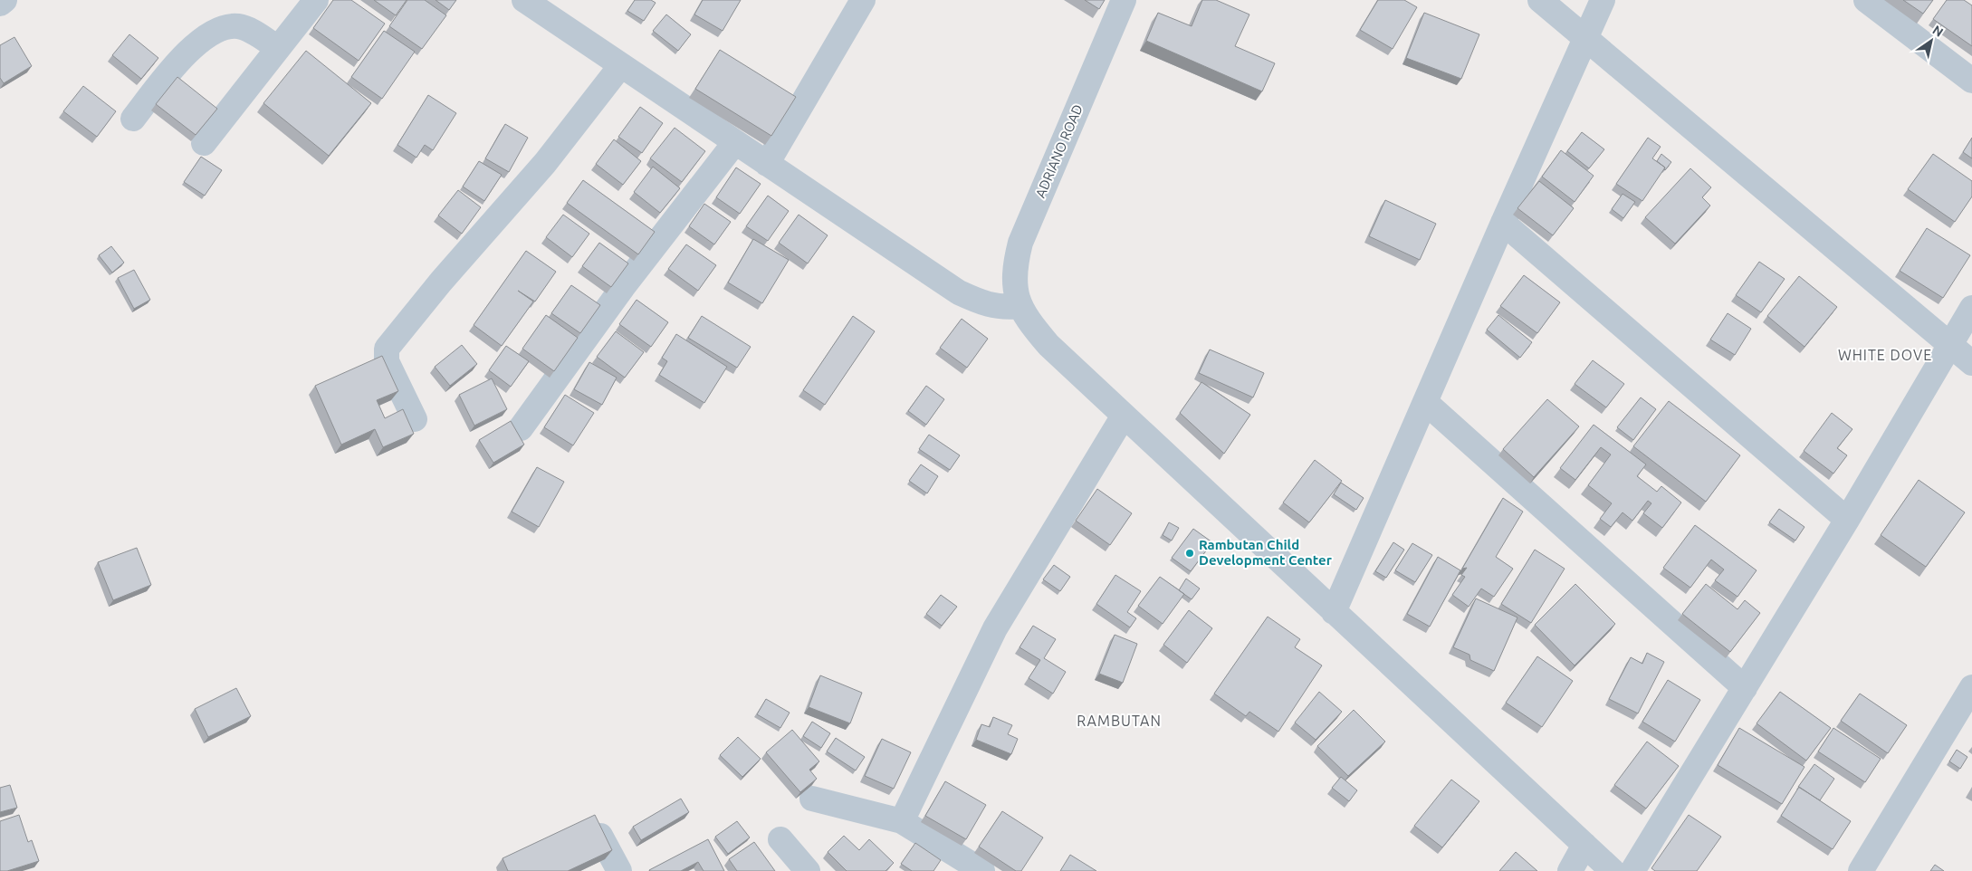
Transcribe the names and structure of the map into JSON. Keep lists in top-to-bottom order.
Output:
{
  "streets": {
    "street": ["ADRIANO ROAD"]
  },
  "districts": ["WHITE DOVE", "RAMBUTAN"],
  "places": ["Rambutan Child Development Center"],
  "north": "top right"
}
